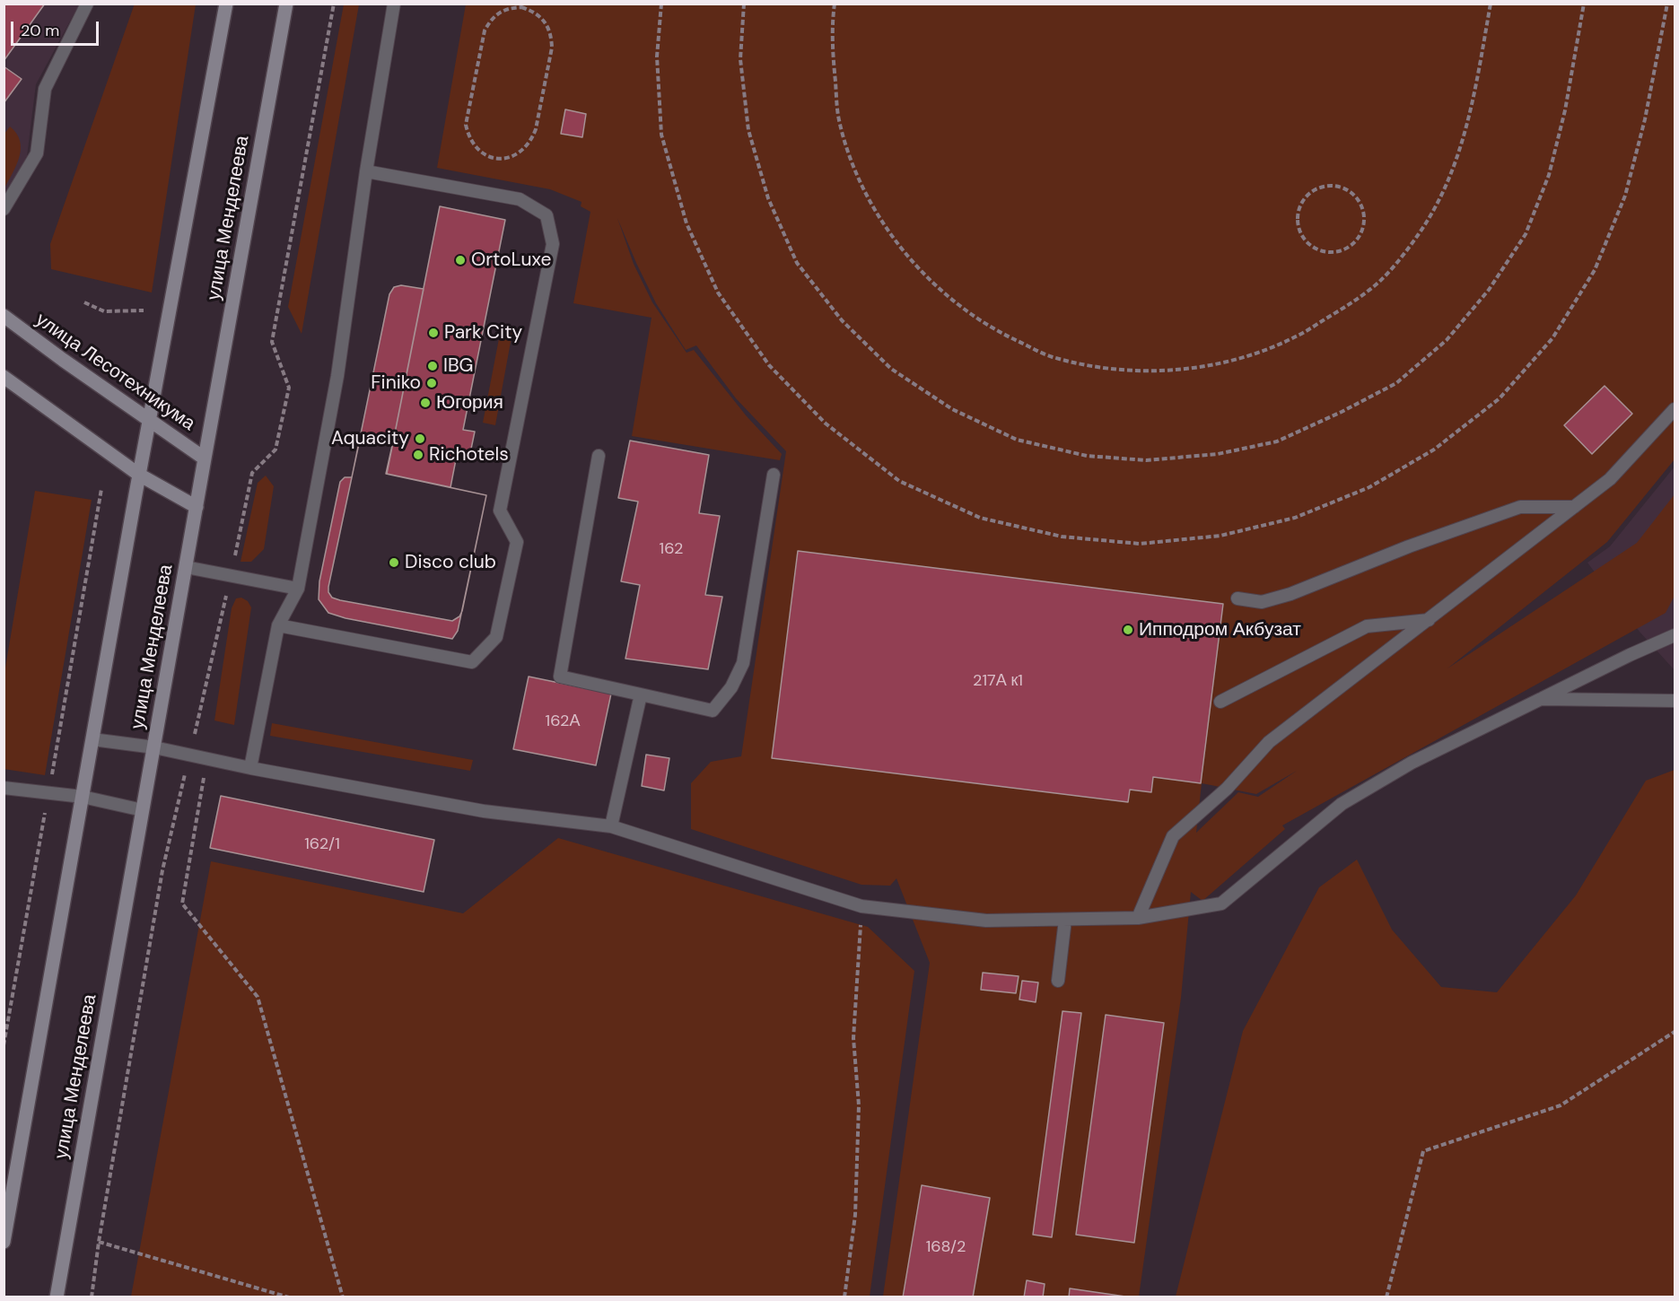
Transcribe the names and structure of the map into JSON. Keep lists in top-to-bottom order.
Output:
{
  "streets": {
    "main road": ["улица Менделеева", "улица Лесотехникума"]
  },
  "crossings": [
    ["улица Менделеева", "улица Лесотехникума"]
  ],
  "places": [
    "OrtoLuxe",
    "Park City",
    "IBG",
    "Finiko",
    "Югория",
    "Aquacity",
    "Richotels",
    "Disco club",
    "Ипподром Акбузат"
  ],
  "house_numbers": [
    "162",
    "217А к1",
    "162А",
    "162/1",
    "168/2"
  ],
  "scale_bar": "20 m"
}
